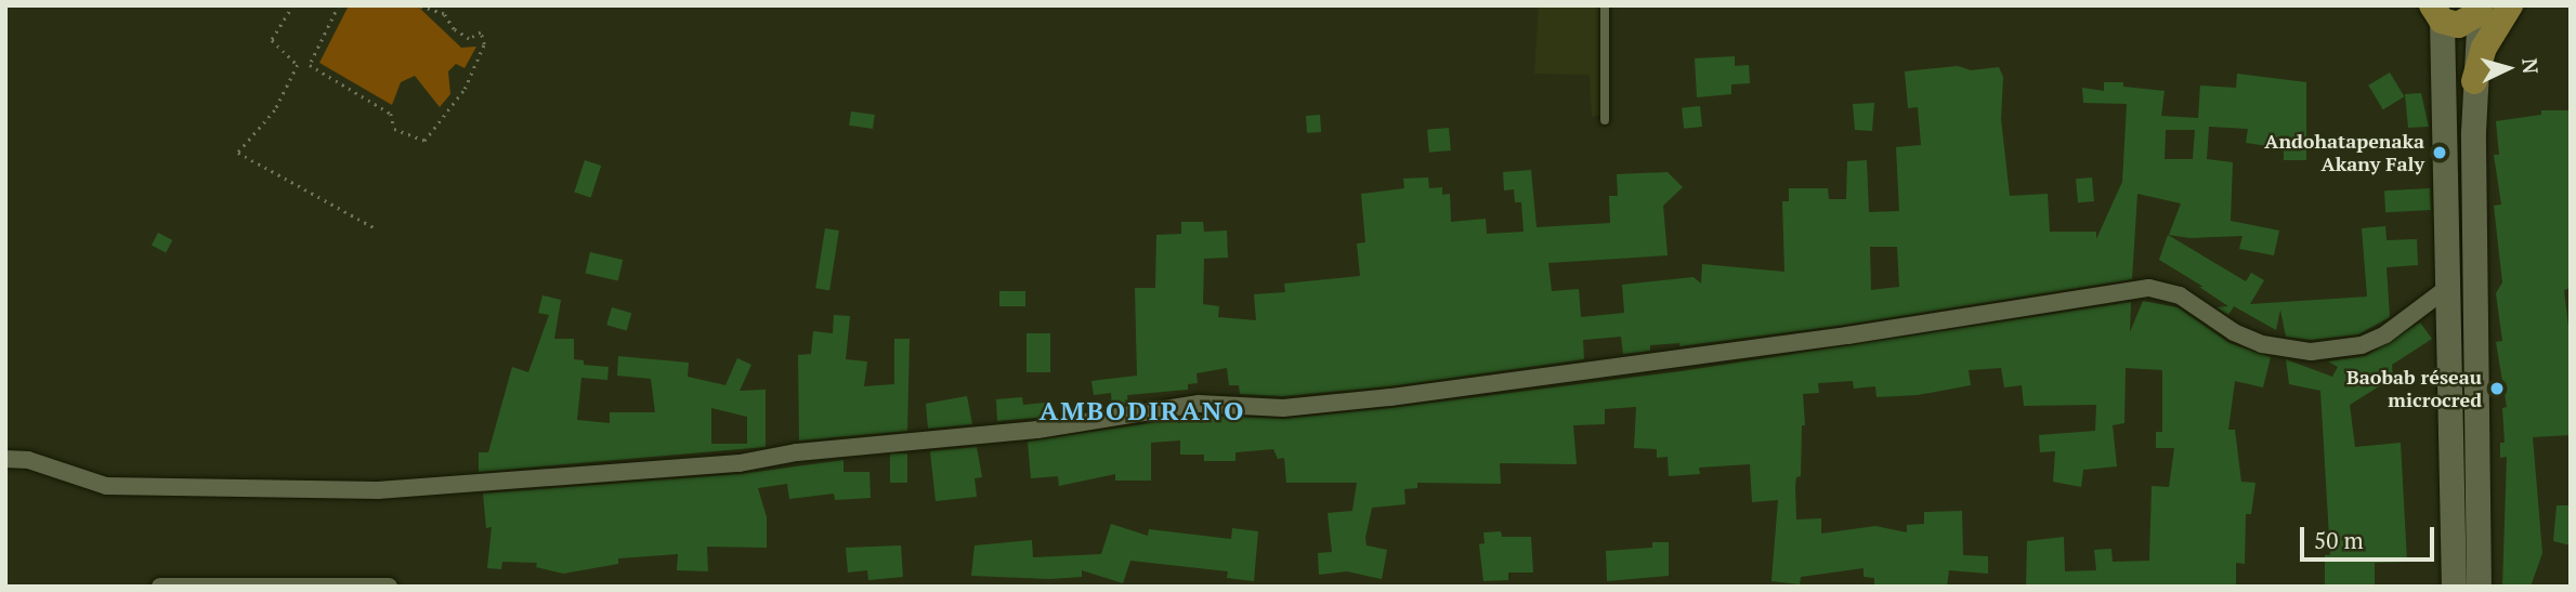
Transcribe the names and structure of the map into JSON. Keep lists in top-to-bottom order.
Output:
{
  "districts": ["AMBODIRANO"],
  "places": ["Andohatapenaka Akany Faly", "Baobab réseau microcred"],
  "scale_bar": "50 m",
  "north": "right"
}
